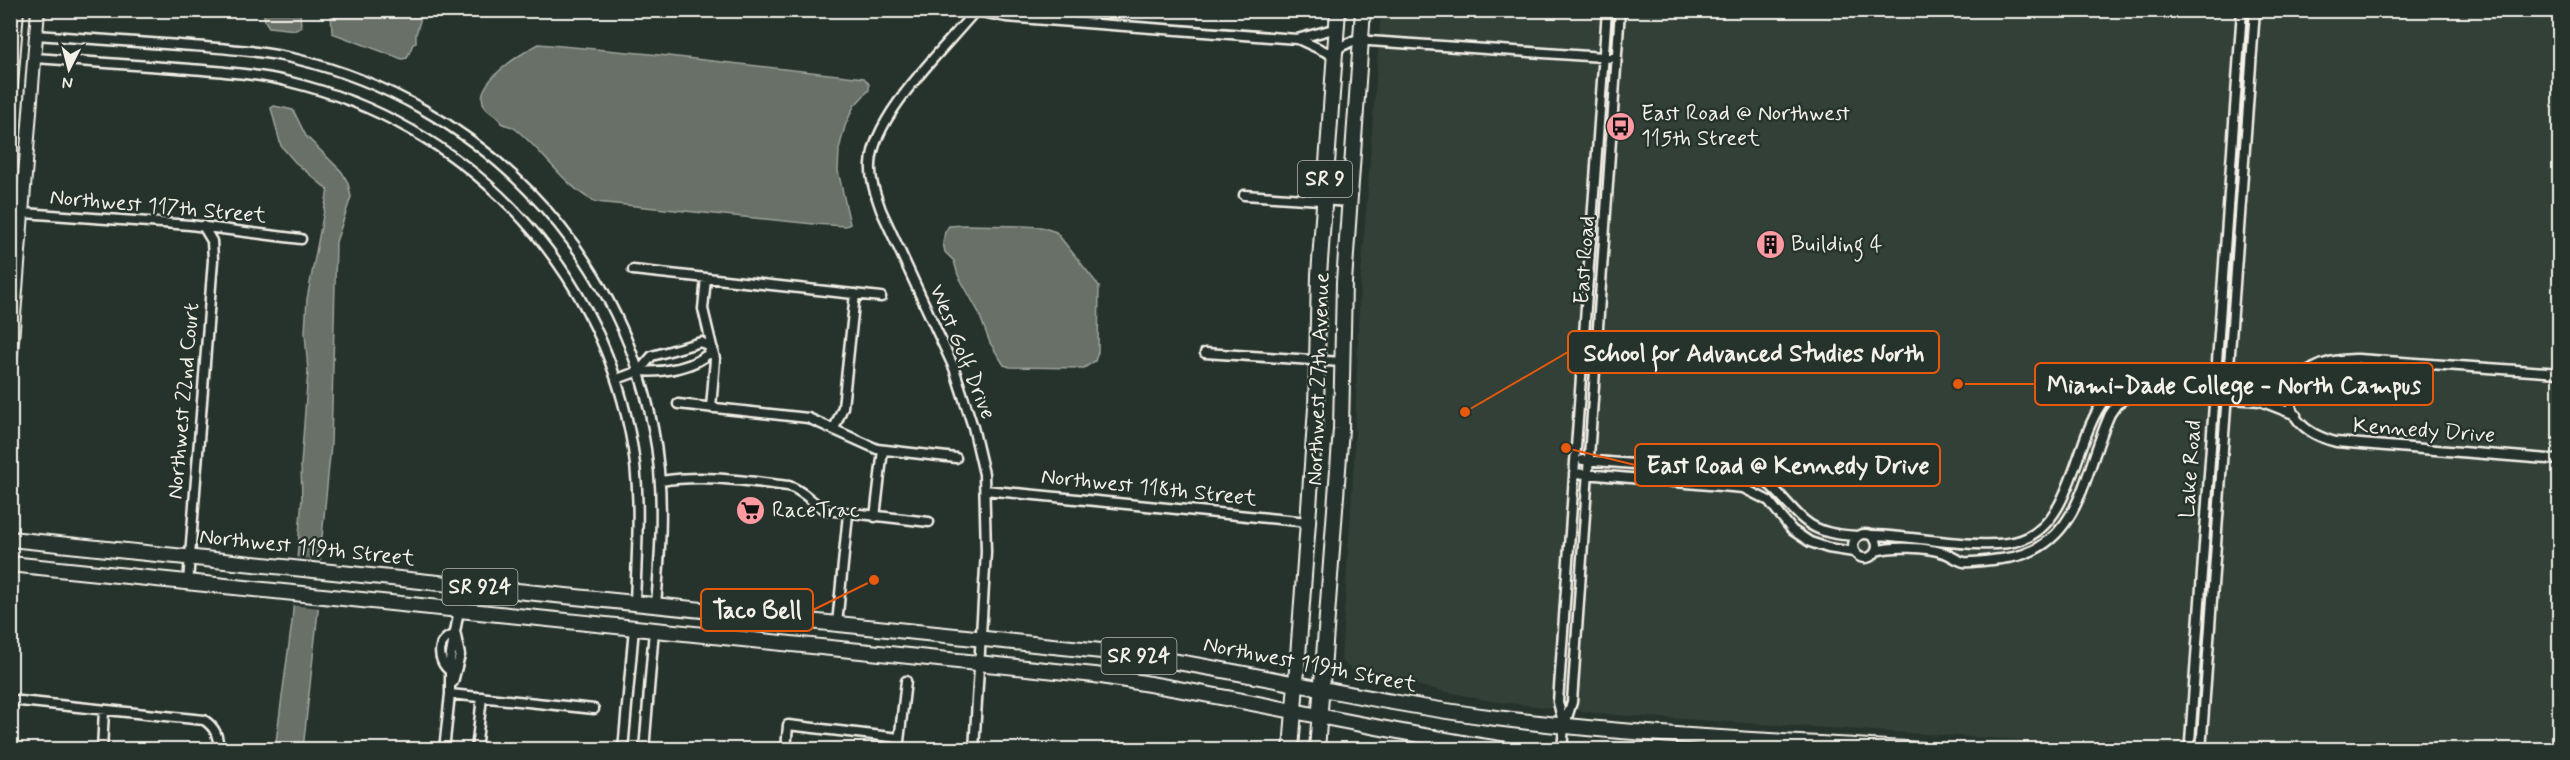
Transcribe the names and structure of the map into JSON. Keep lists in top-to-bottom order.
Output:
{
  "streets": {
    "main road": [
      "SR 9",
      "Northwest 27th Avenue",
      "Northwest 119th Street",
      "SR 924"
    ],
    "street": [
      "Northwest 117th Street",
      "East Road",
      "West Golf Drive",
      "Northwest 22nd Court",
      "Kennedy Drive",
      "Lake Road",
      "Northwest 118th Street"
    ]
  },
  "crossings": [
    ["Northwest 117th Street", "Northwest 22nd Court"],
    ["East Road", "Kennedy Drive"],
    ["East Road", "Northwest 119th Street"],
    ["West Golf Drive", "Northwest 118th Street"],
    ["West Golf Drive", "Northwest 119th Street"],
    ["Northwest 27th Avenue", "Northwest 118th Street"],
    ["Northwest 27th Avenue", "Northwest 119th Street"],
    ["Northwest 22nd Court", "Northwest 119th Street"],
    ["Kennedy Drive", "Lake Road"]
  ],
  "places": {
    "bus stop": ["East Road @ Northwest 115th Street"],
    "building": ["Building 4"],
    "other": [
      "Miami-Dade College - North Campus",
      "School for Advanced Studies North",
      "East Road @ Kennedy Drive",
      "Taco Bell"
    ],
    "supermarket": ["RaceTrac"]
  },
  "north": "bottom"
}
